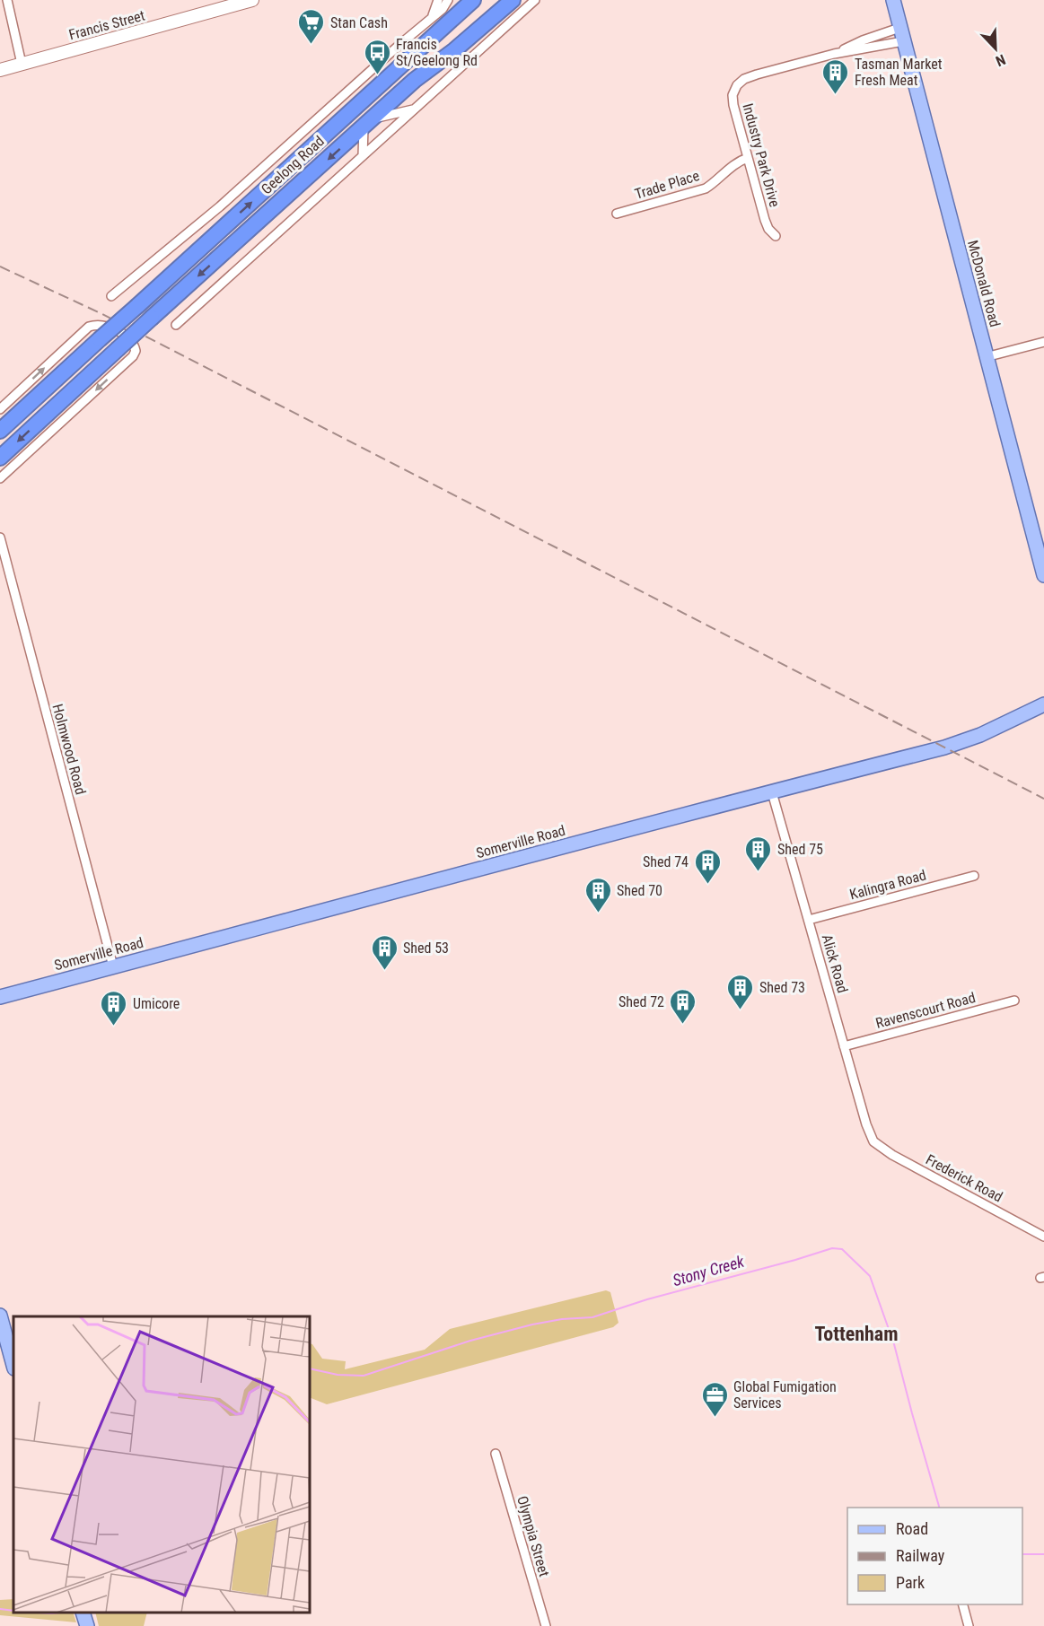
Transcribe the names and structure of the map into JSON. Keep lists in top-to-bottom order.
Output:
{
  "streets": {
    "highway": ["Geelong Road"],
    "main road": ["Francis Street", "McDonald Road", "Somerville Road"],
    "street": [
      "Industry Park Drive",
      "Trade Place",
      "Holmwood Road",
      "Kalingra Road",
      "Alick Road",
      "Ravenscourt Road",
      "Frederick Road",
      "Olympia Street"
    ]
  },
  "crossings": [
    ["Industry Park Drive", "Trade Place"],
    ["Industry Park Drive", "McDonald Road"],
    ["Holmwood Road", "Somerville Road"],
    ["Somerville Road", "Alick Road"],
    ["Kalingra Road", "Alick Road"],
    ["Alick Road", "Ravenscourt Road"],
    ["Alick Road", "Frederick Road"]
  ],
  "districts": ["Tottenham"],
  "water": ["Stony Creek"],
  "places": {
    "supermarket": ["Stan Cash"],
    "bus stop": ["Francis St/Geelong Rd"],
    "building": [
      "Tasman Market Fresh Meat",
      "Shed 75",
      "Shed 74",
      "Shed 70",
      "Shed 53",
      "Shed 73",
      "Shed 72",
      "Umicore"
    ],
    "office": ["Global Fumigation Services"]
  },
  "legend": ["Road", "Railway", "Park"],
  "north": "bottom right"
}
